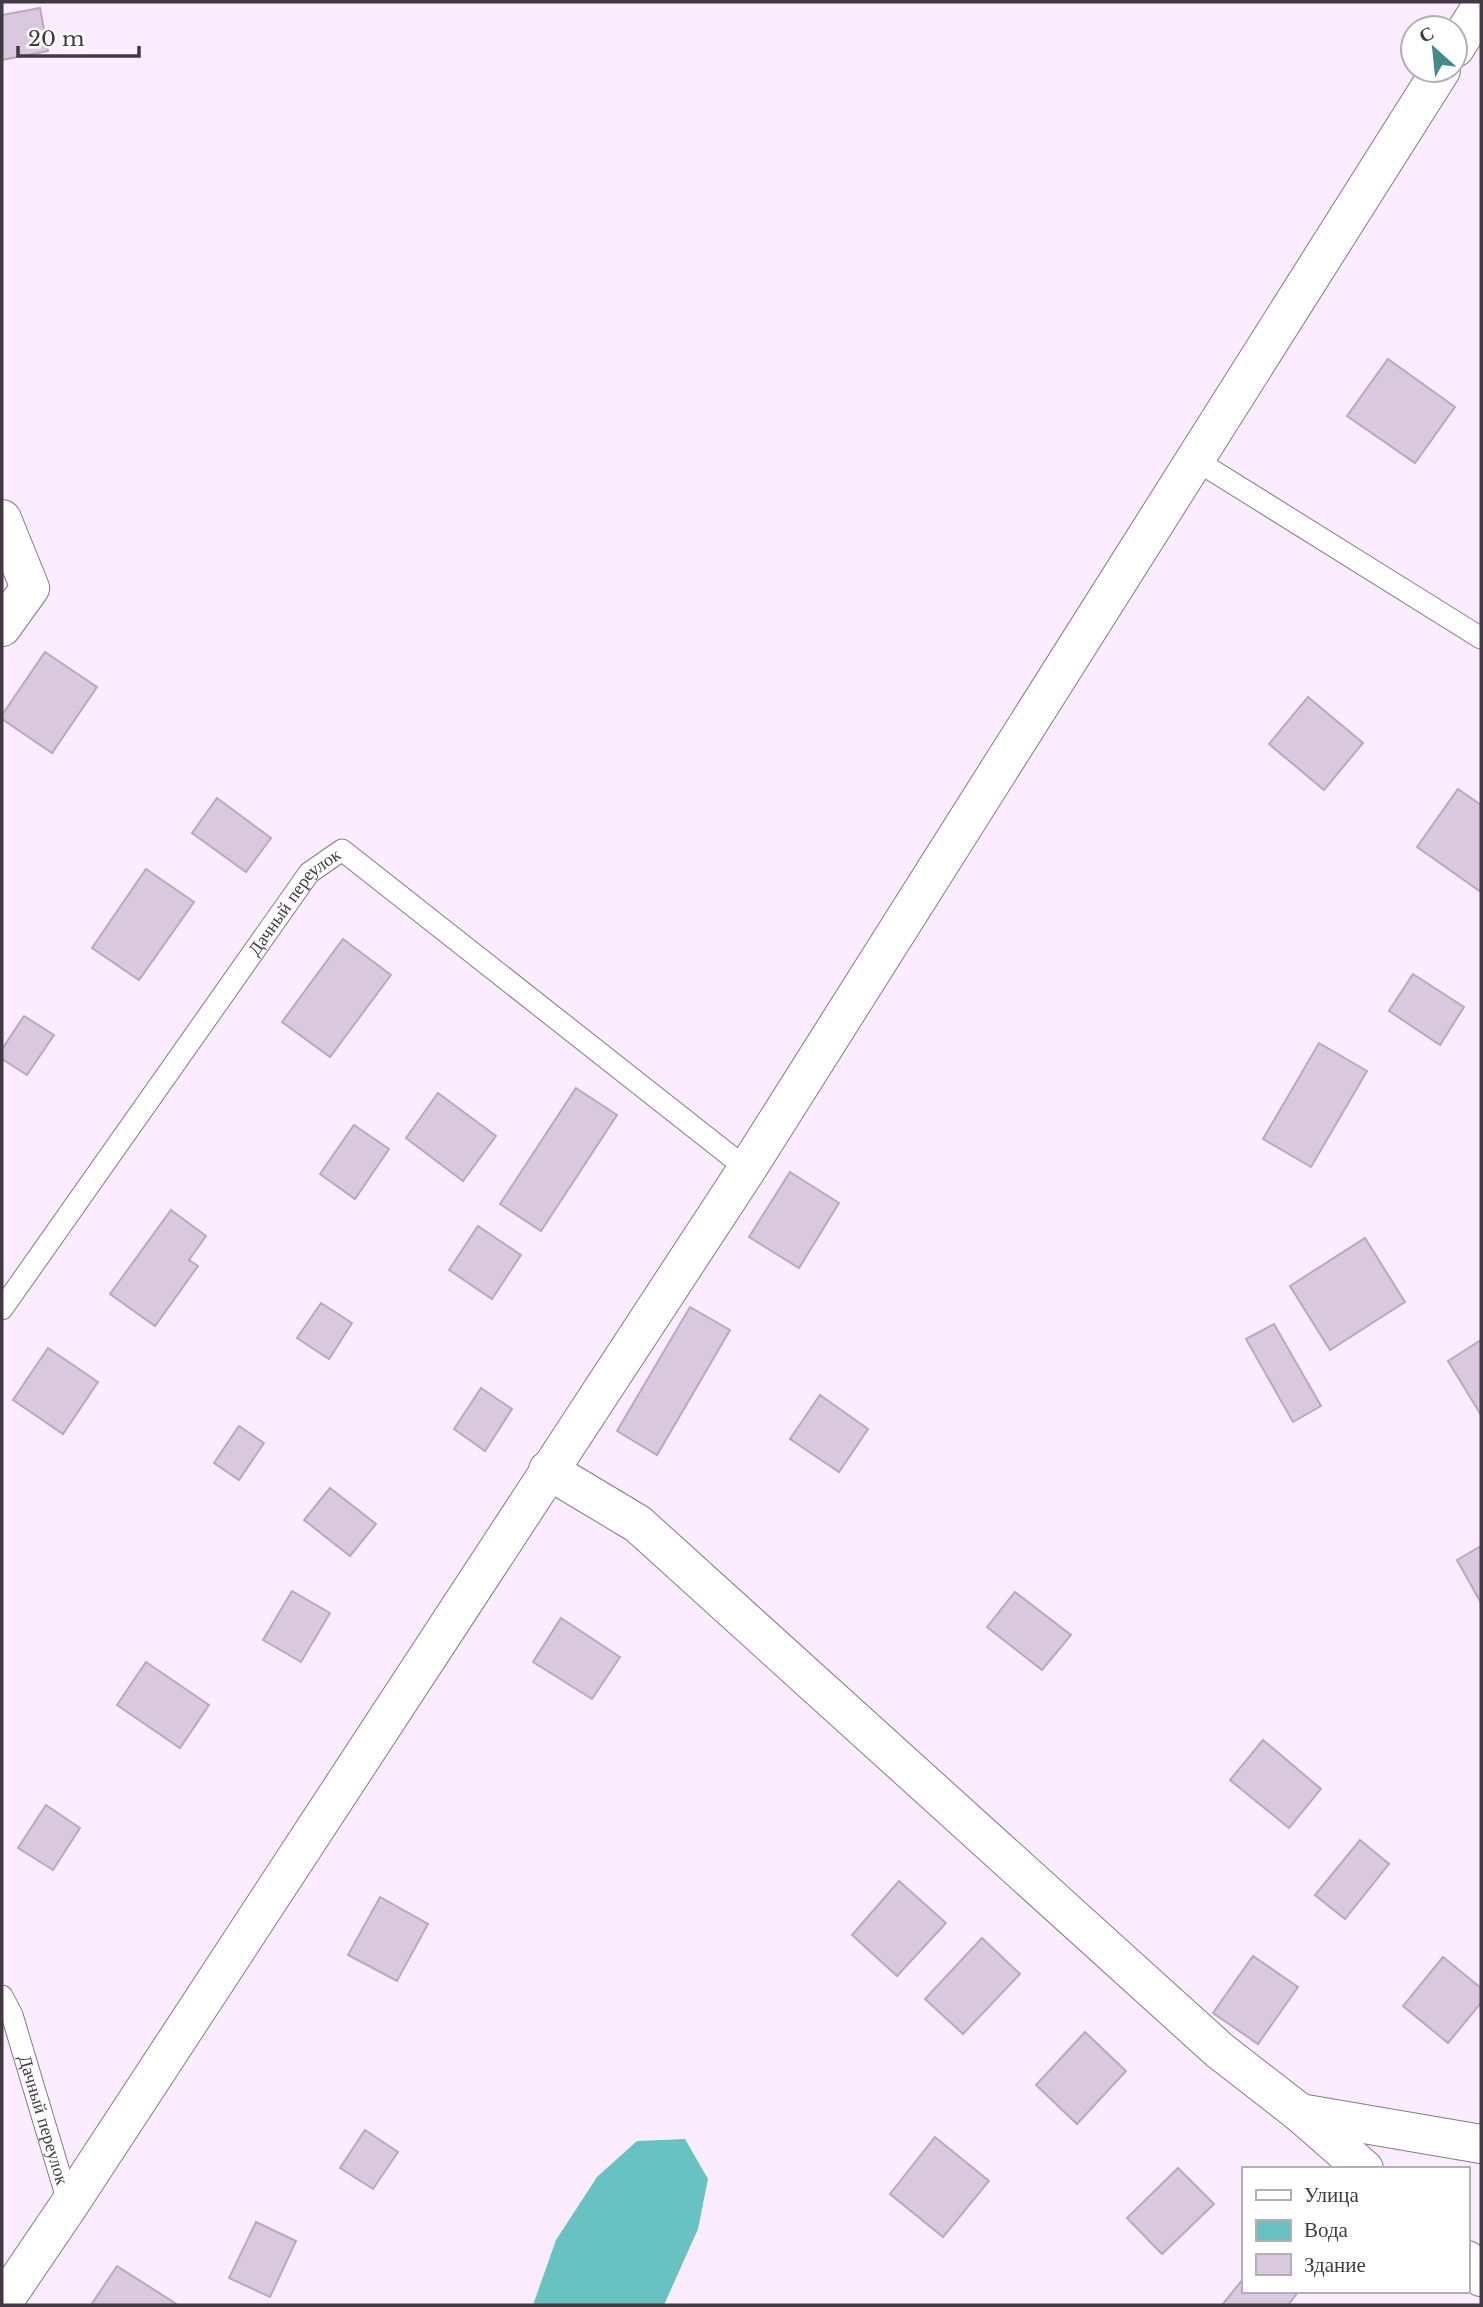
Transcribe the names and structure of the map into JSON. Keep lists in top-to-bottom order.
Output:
{
  "streets": {
    "lane": ["Дачный переулок"]
  },
  "legend": ["Улица", "Вода", "Здание"],
  "scale_bar": "20 m",
  "north": "top left"
}
